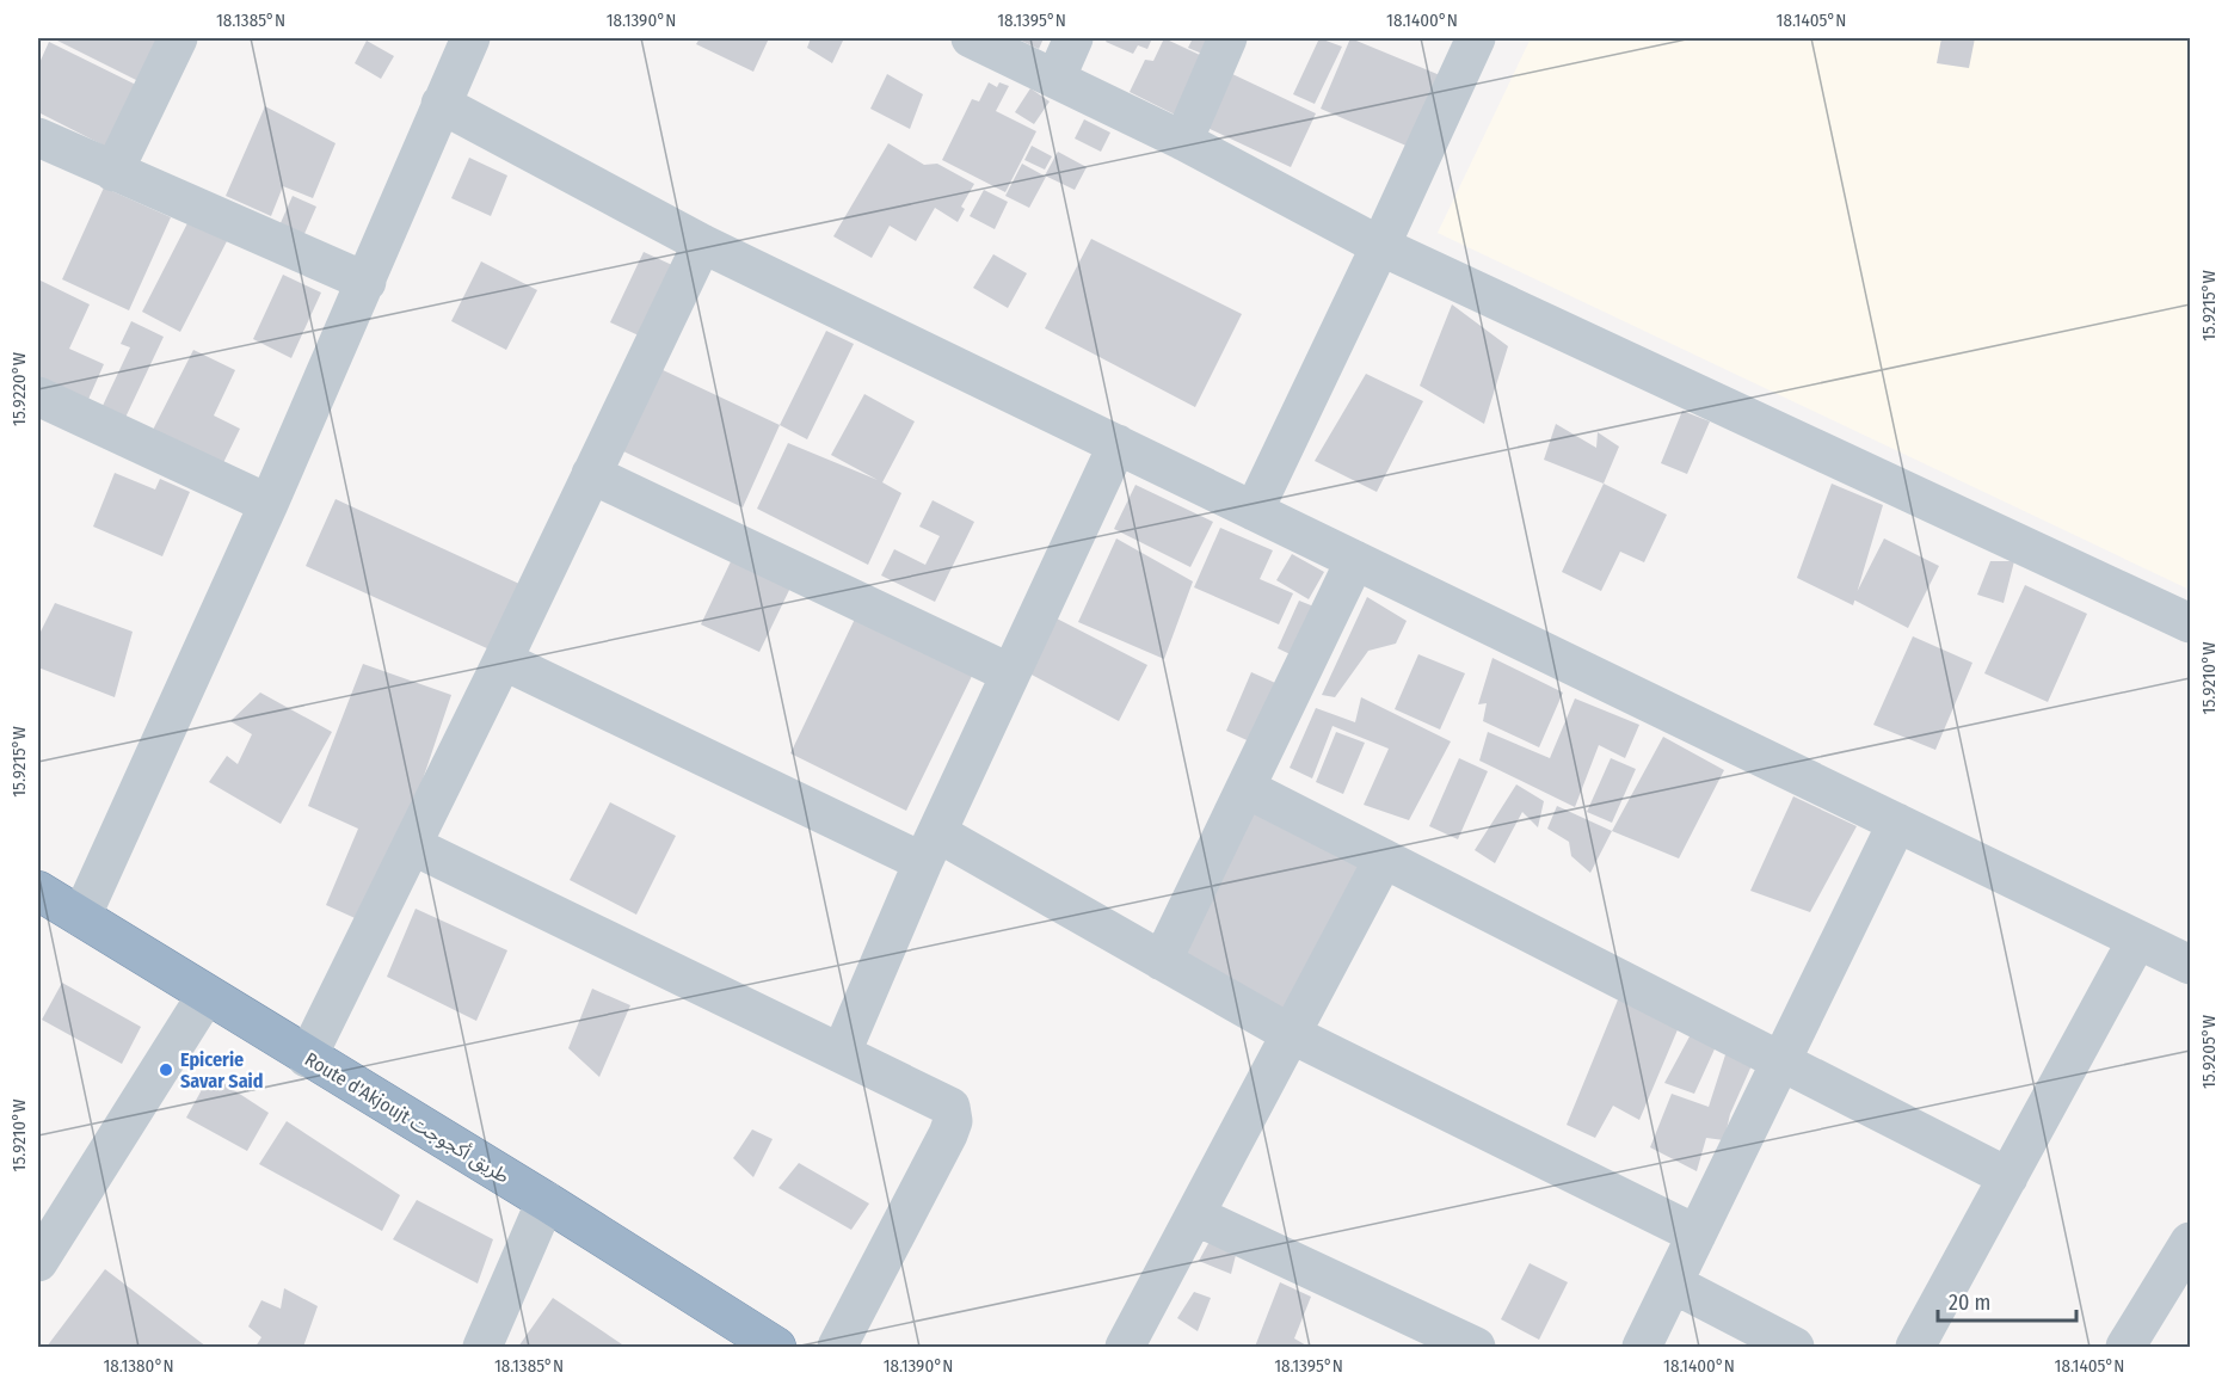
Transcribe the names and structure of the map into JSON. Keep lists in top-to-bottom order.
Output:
{
  "streets": {
    "highway": ["Route d'Akjoujt طريق أكجوجت"]
  },
  "places": ["Epicerie Savar Said"],
  "scale_bar": "20 m",
  "coordinates": [
    "18.1385°N",
    "18.1390°N",
    "18.1395°N",
    "18.1400°N",
    "18.1405°N",
    "15.9215°W",
    "15.9220°W",
    "15.9210°W",
    "15.9205°W",
    "18.1380°N"
  ]
}
